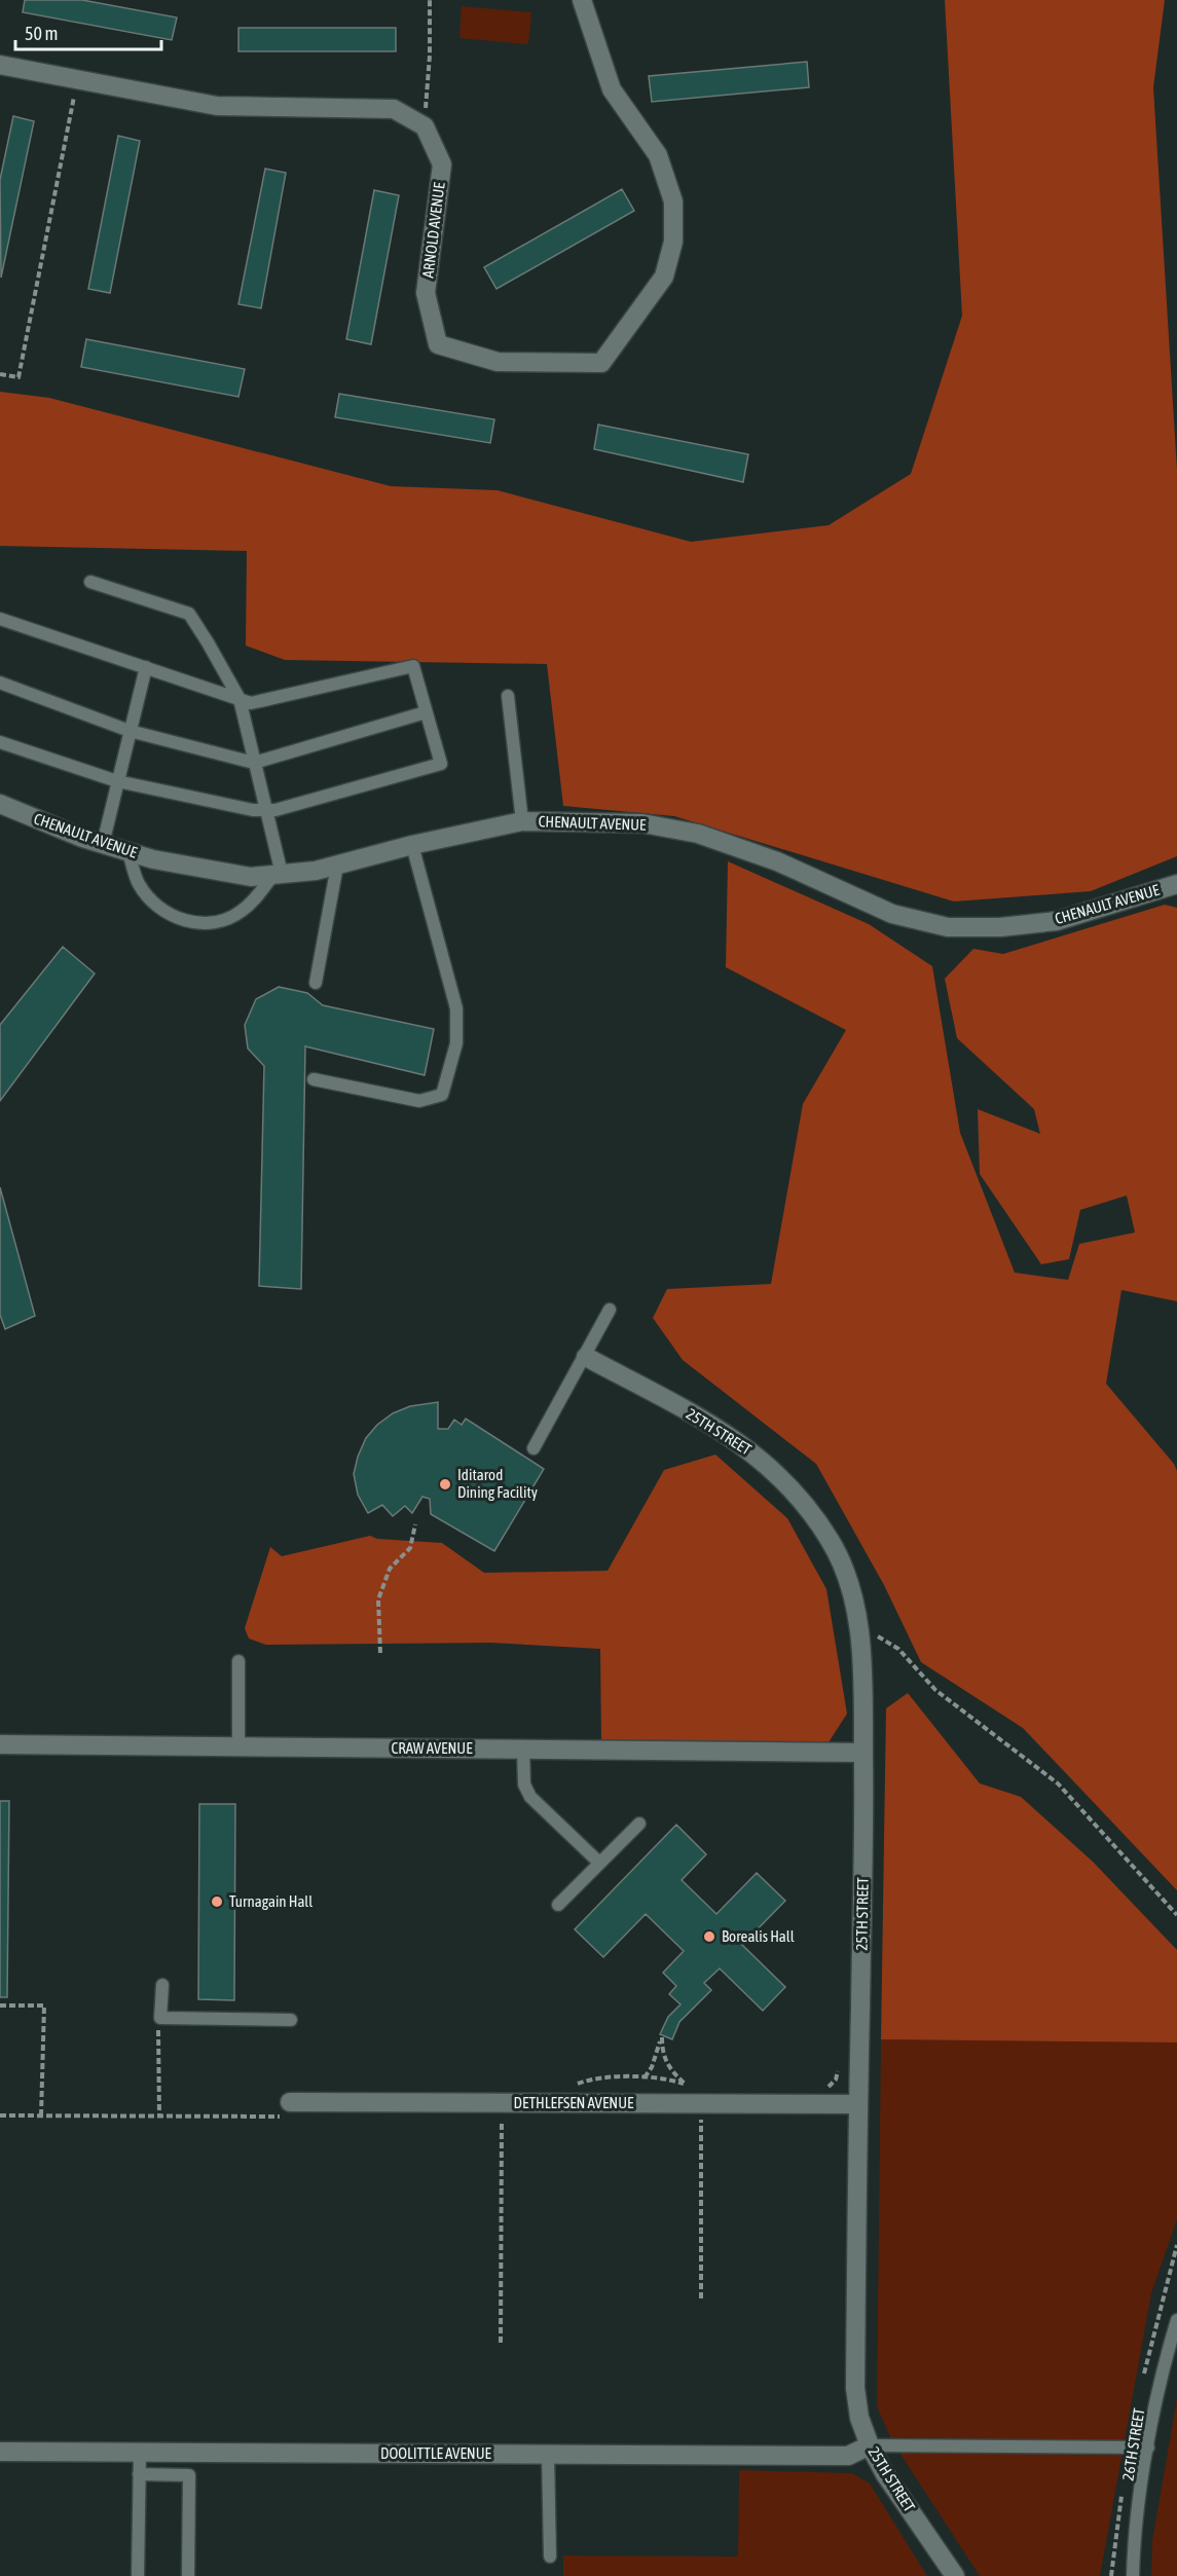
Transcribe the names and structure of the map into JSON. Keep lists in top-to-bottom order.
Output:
{
  "streets": {
    "street": [
      "ARNOLD AVENUE",
      "CHENAULT AVENUE",
      "25TH STREET",
      "CRAW AVENUE",
      "DETHLEFSEN AVENUE",
      "DOOLITTLE AVENUE"
    ],
    "lane": ["26TH STREET"]
  },
  "crossings": [
    ["25TH STREET", "CRAW AVENUE"],
    ["25TH STREET", "DETHLEFSEN AVENUE"],
    ["25TH STREET", "DOOLITTLE AVENUE"]
  ],
  "places": ["Iditarod Dining Facility", "Turnagain Hall", "Borealis Hall"],
  "scale_bar": "50 m"
}
